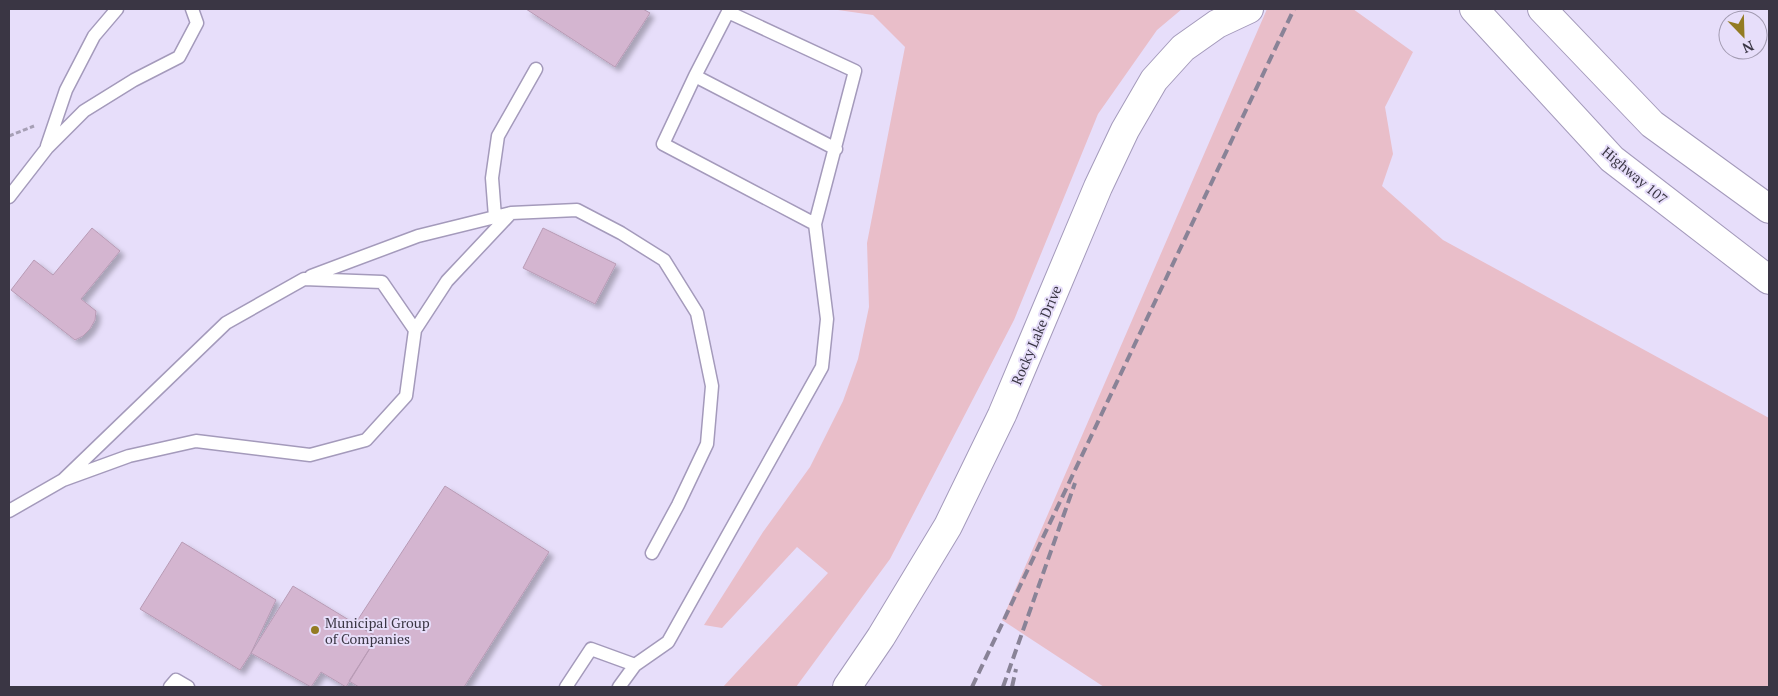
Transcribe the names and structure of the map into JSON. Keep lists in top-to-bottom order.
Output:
{
  "streets": {
    "main road": ["Highway 107", "Rocky Lake Drive"]
  },
  "places": ["Municipal Group of Companies"],
  "north": "bottom right"
}
